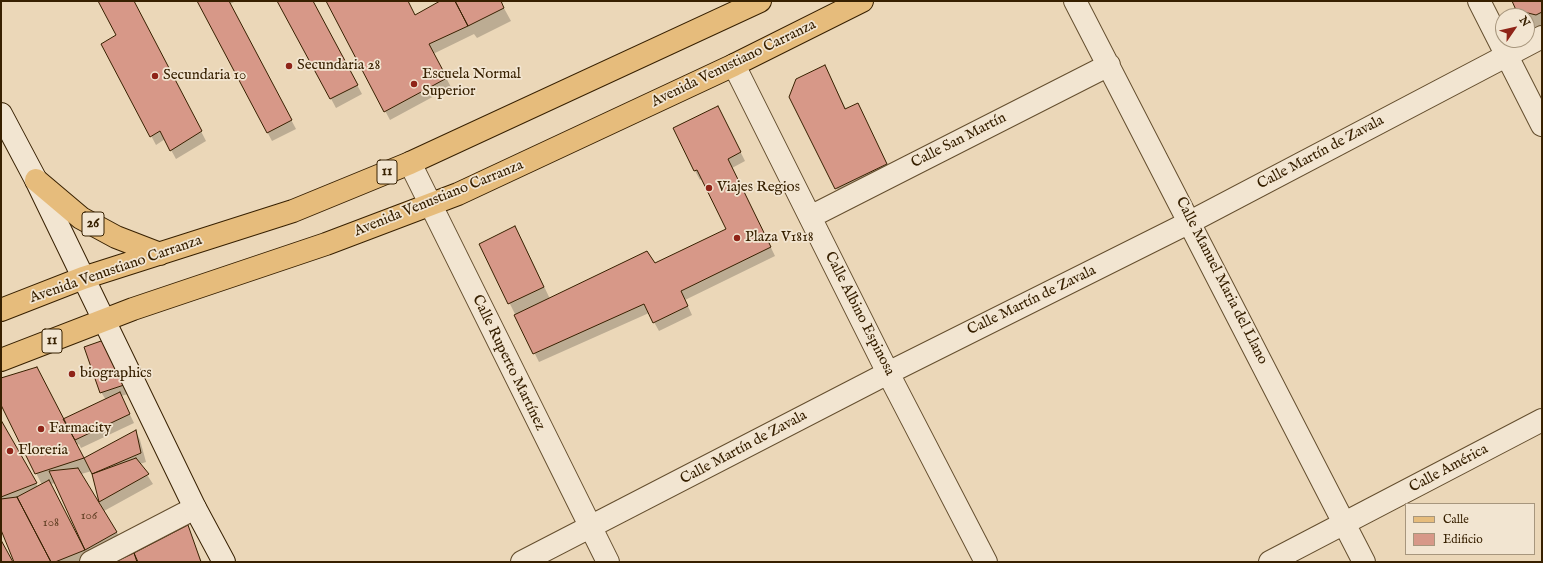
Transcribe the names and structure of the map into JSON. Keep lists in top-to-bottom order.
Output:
{
  "streets": {
    "main road": ["Avenida Venustiano Carranza", "11", "26"],
    "street": [
      "Calle San Martín",
      "Calle Martín de Zavala",
      "Calle Manuel Maria del Llano",
      "Calle Albino Espinosa",
      "Calle Ruperto Martínez",
      "Calle América"
    ]
  },
  "crossings": [
    ["Avenida Venustiano Carranza", "26"],
    ["Avenida Venustiano Carranza", "Calle Albino Espinosa"],
    ["Avenida Venustiano Carranza", "Calle Ruperto Martínez"],
    ["Calle San Martín", "Calle Manuel Maria del Llano"],
    ["Calle San Martín", "Calle Albino Espinosa"],
    ["Calle Martín de Zavala", "Calle Manuel Maria del Llano"],
    ["Calle Martín de Zavala", "Calle Albino Espinosa"],
    ["Calle Martín de Zavala", "Calle Ruperto Martínez"],
    ["Calle Manuel Maria del Llano", "Calle América"]
  ],
  "places": [
    "Secundaria 28",
    "Secundaria 10",
    "Escuela Normal Superior",
    "Viajes Regios",
    "Plaza V1818",
    "biographics",
    "Farmacity",
    "Floreria"
  ],
  "house_numbers": ["106", "108"],
  "legend": ["Calle", "Edificio"],
  "north": "top right"
}
